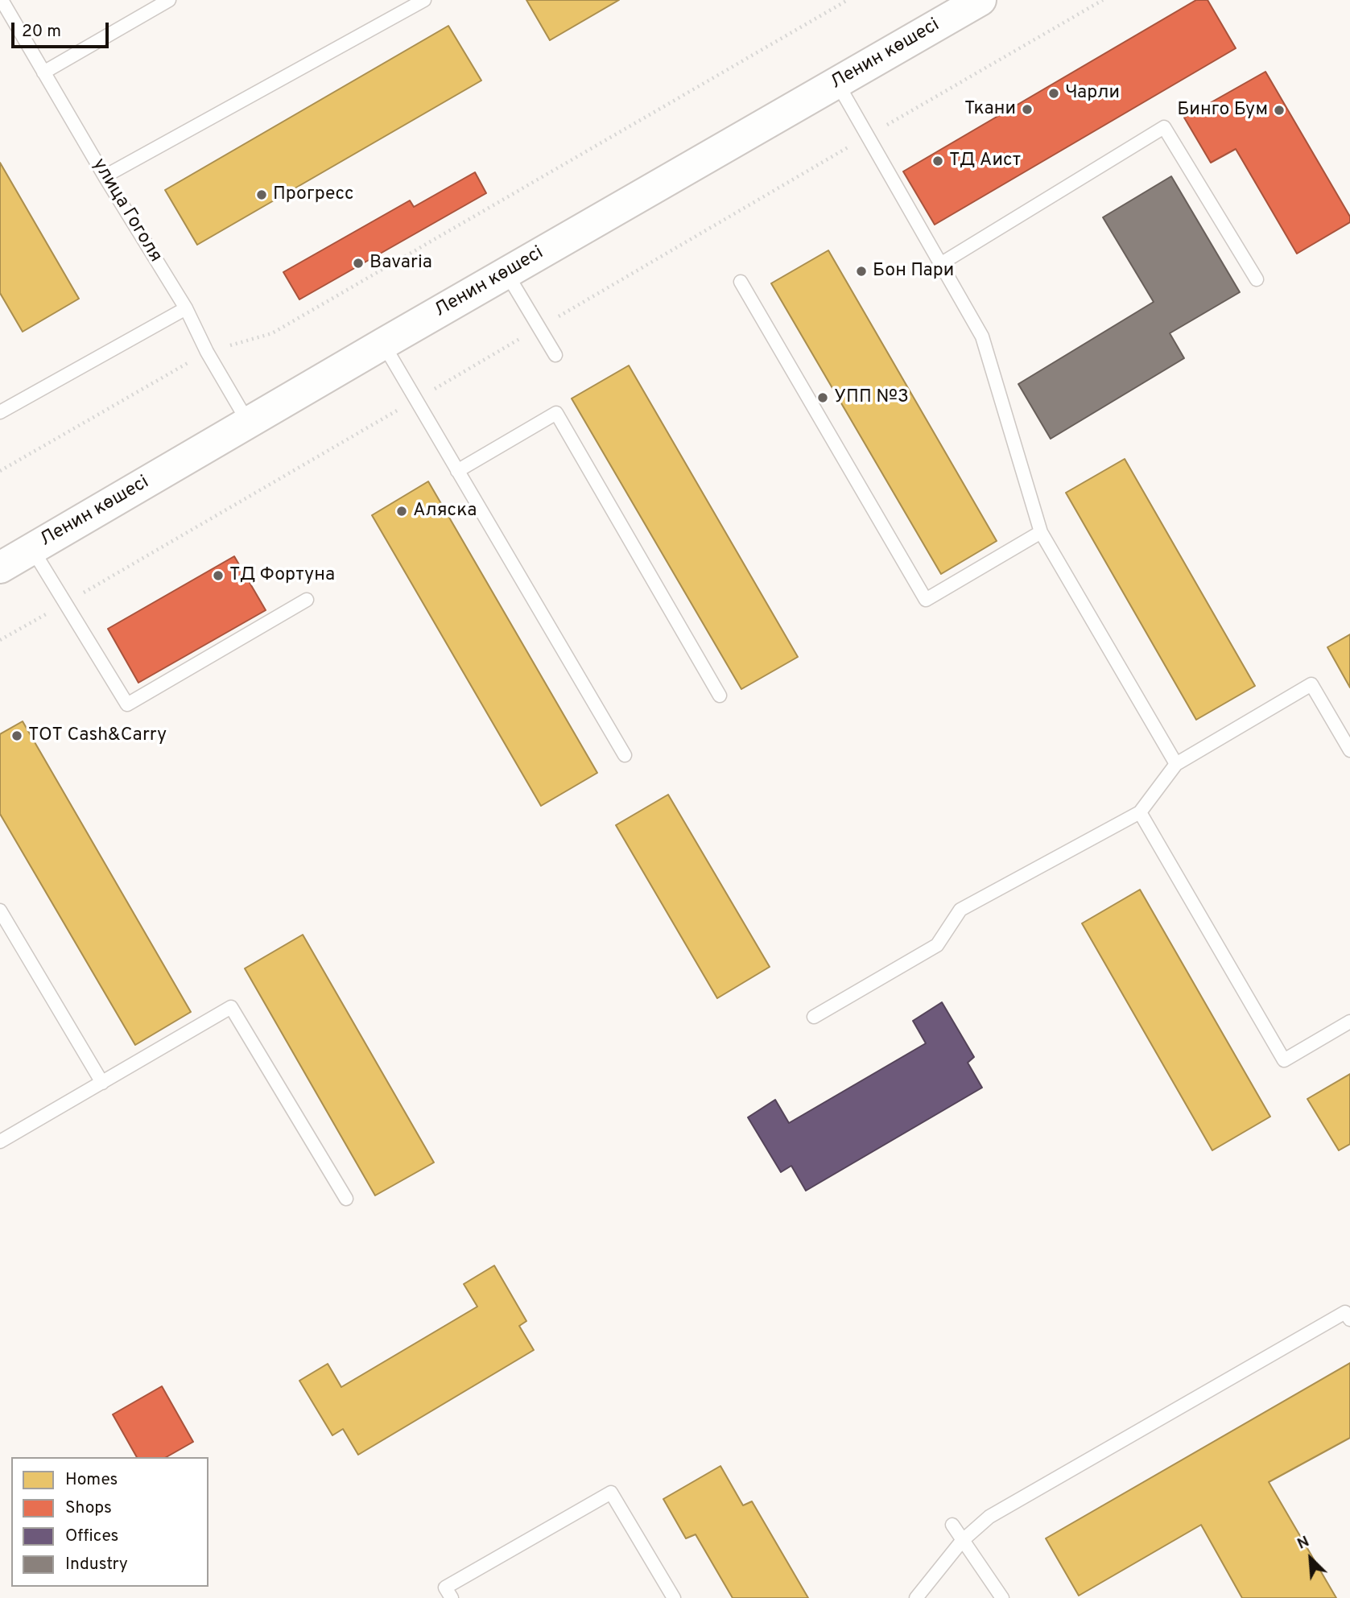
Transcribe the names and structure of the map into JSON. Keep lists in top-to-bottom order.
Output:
{
  "streets": {
    "main road": ["Ленин көшесі"],
    "lane": ["улица Гоголя"]
  },
  "crossings": [
    ["Ленин көшесі", "улица Гоголя"]
  ],
  "places": [
    "Чарли",
    "Ткани",
    "Бинго Бум",
    "ТД Аист",
    "Прогресс",
    "Bavaria",
    "Бон Пари",
    "УПП №3",
    "Аляска",
    "ТД Фортуна",
    "ТОТ Cash&Carry"
  ],
  "legend": [
    "Homes",
    "Shops",
    "Offices",
    "Industry"
  ],
  "scale_bar": "20 m",
  "north": "top left"
}
